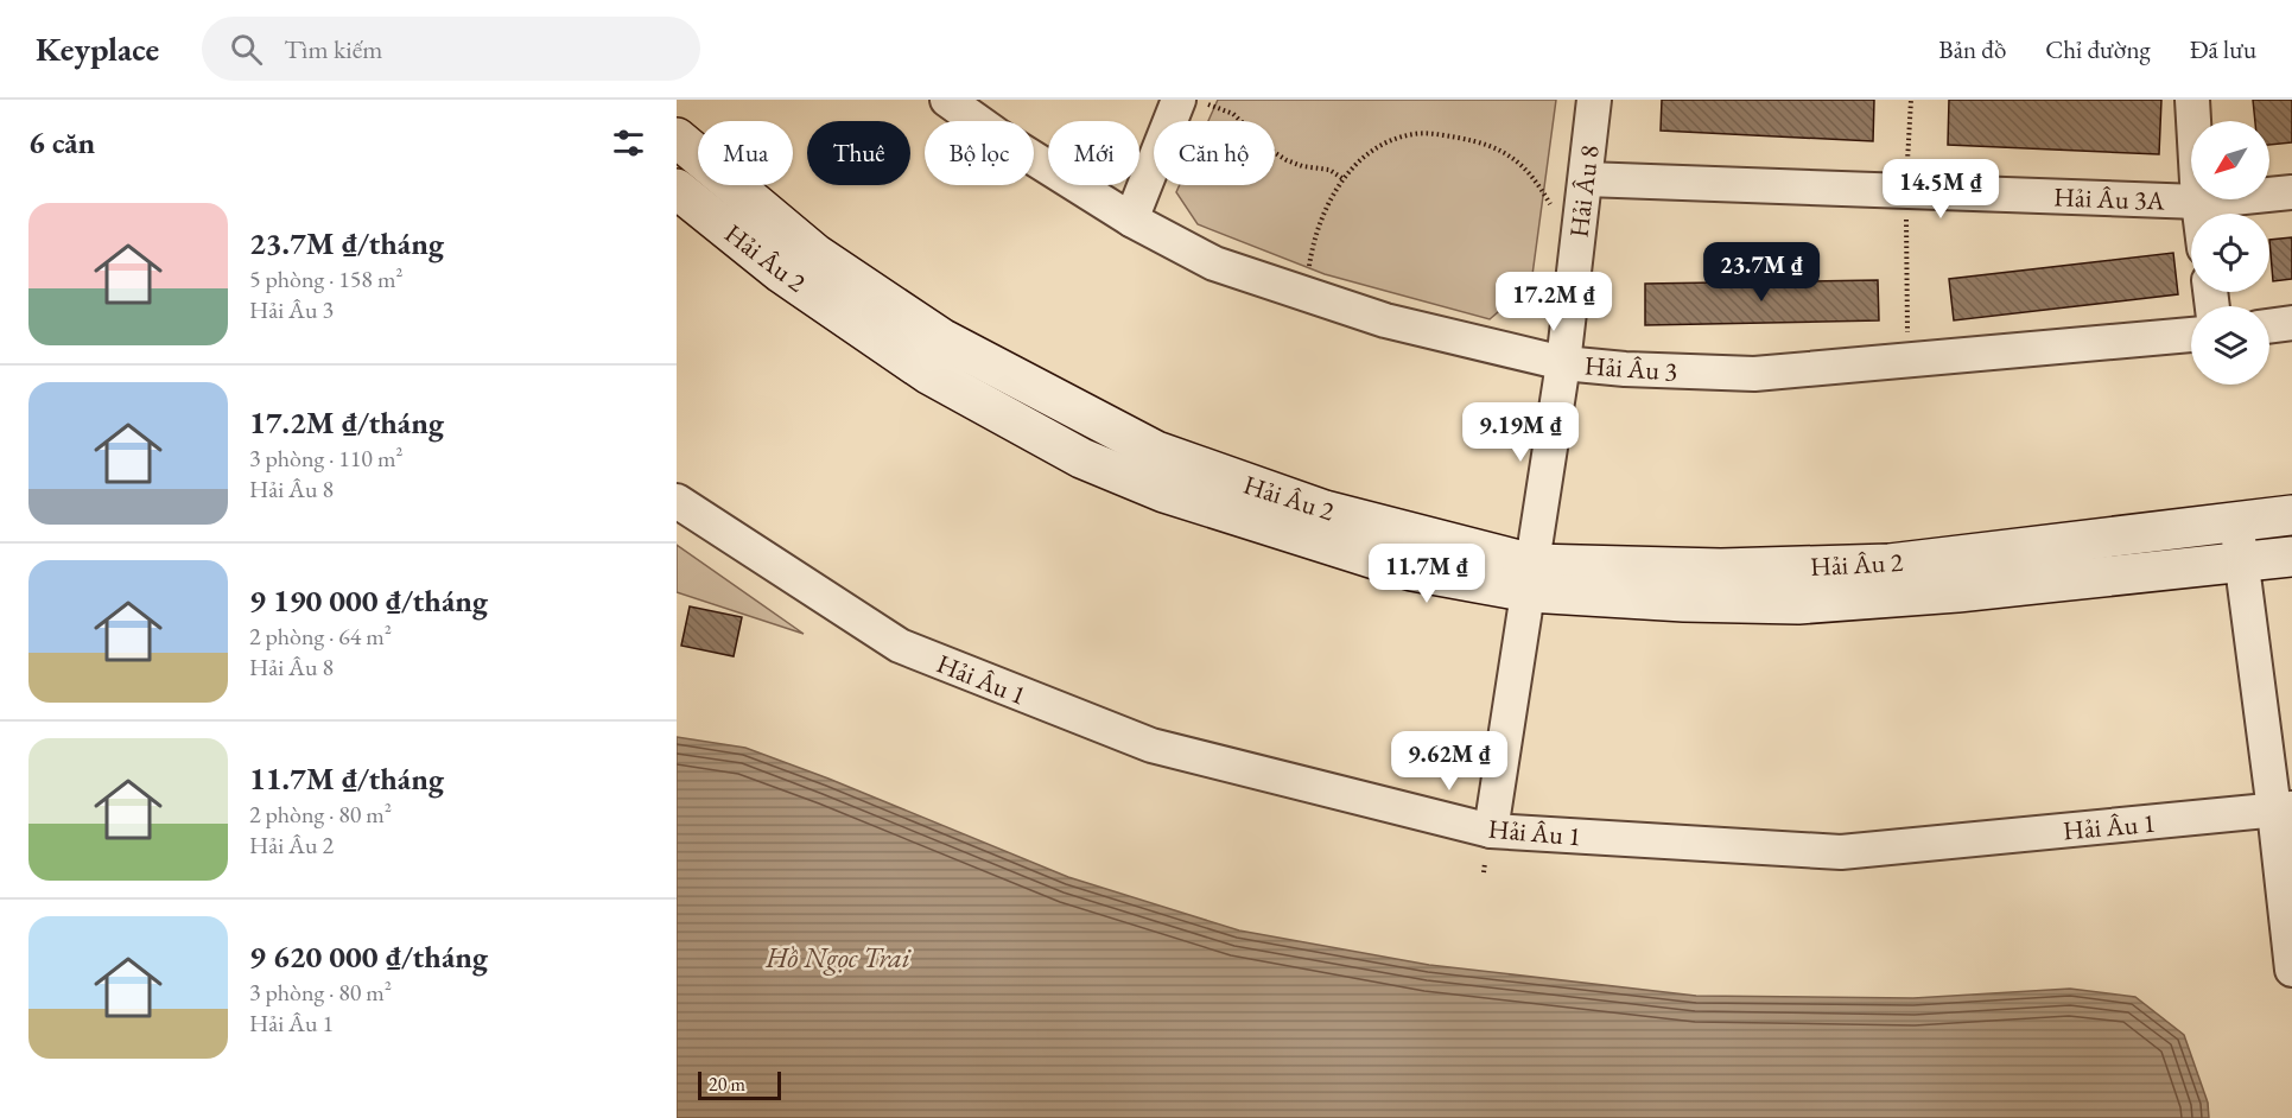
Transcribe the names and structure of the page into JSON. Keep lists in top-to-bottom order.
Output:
{
  "streets": {
    "street": [
      "Hải Âu 8",
      "Hải Âu 3A",
      "Hải Âu 2",
      "Hải Âu 3",
      "Hải Âu 1"
    ]
  },
  "crossings": [
    ["Hải Âu 8", "Hải Âu 3A"],
    ["Hải Âu 8", "Hải Âu 2"],
    ["Hải Âu 8", "Hải Âu 3"],
    ["Hải Âu 8", "Hải Âu 1"]
  ],
  "water": ["Hồ Ngọc Trai"],
  "scale_bar": "20 m",
  "north": "bottom left",
  "page": {
    "header": "Keyplace",
    "search": "Tìm kiếm",
    "nav": ["Bản đồ", "Chỉ đường", "Đã lưu"],
    "heading": "6 căn",
    "chip": [
      "Mua",
      "Thuê",
      "Bộ lọc",
      "Mới",
      "Căn hộ"
    ],
    "price": [
      "14.5M ₫",
      "23.7M ₫",
      "17.2M ₫",
      "9.19M ₫",
      "11.7M ₫",
      "9.62M ₫"
    ],
    "list": [
      {
        "name": "23.7M ₫/tháng",
        "note": "5 phòng · 158 m² · Hải Âu 3"
      },
      {
        "name": "17.2M ₫/tháng",
        "note": "3 phòng · 110 m² · Hải Âu 8"
      },
      {
        "name": "9 190 000 ₫/tháng",
        "note": "2 phòng · 64 m² · Hải Âu 8"
      },
      {
        "name": "11.7M ₫/tháng",
        "note": "2 phòng · 80 m² · Hải Âu 2"
      },
      {
        "name": "9 620 000 ₫/tháng",
        "note": "3 phòng · 80 m² · Hải Âu 1"
      }
    ],
    "scale": "20 m"
  }
}
